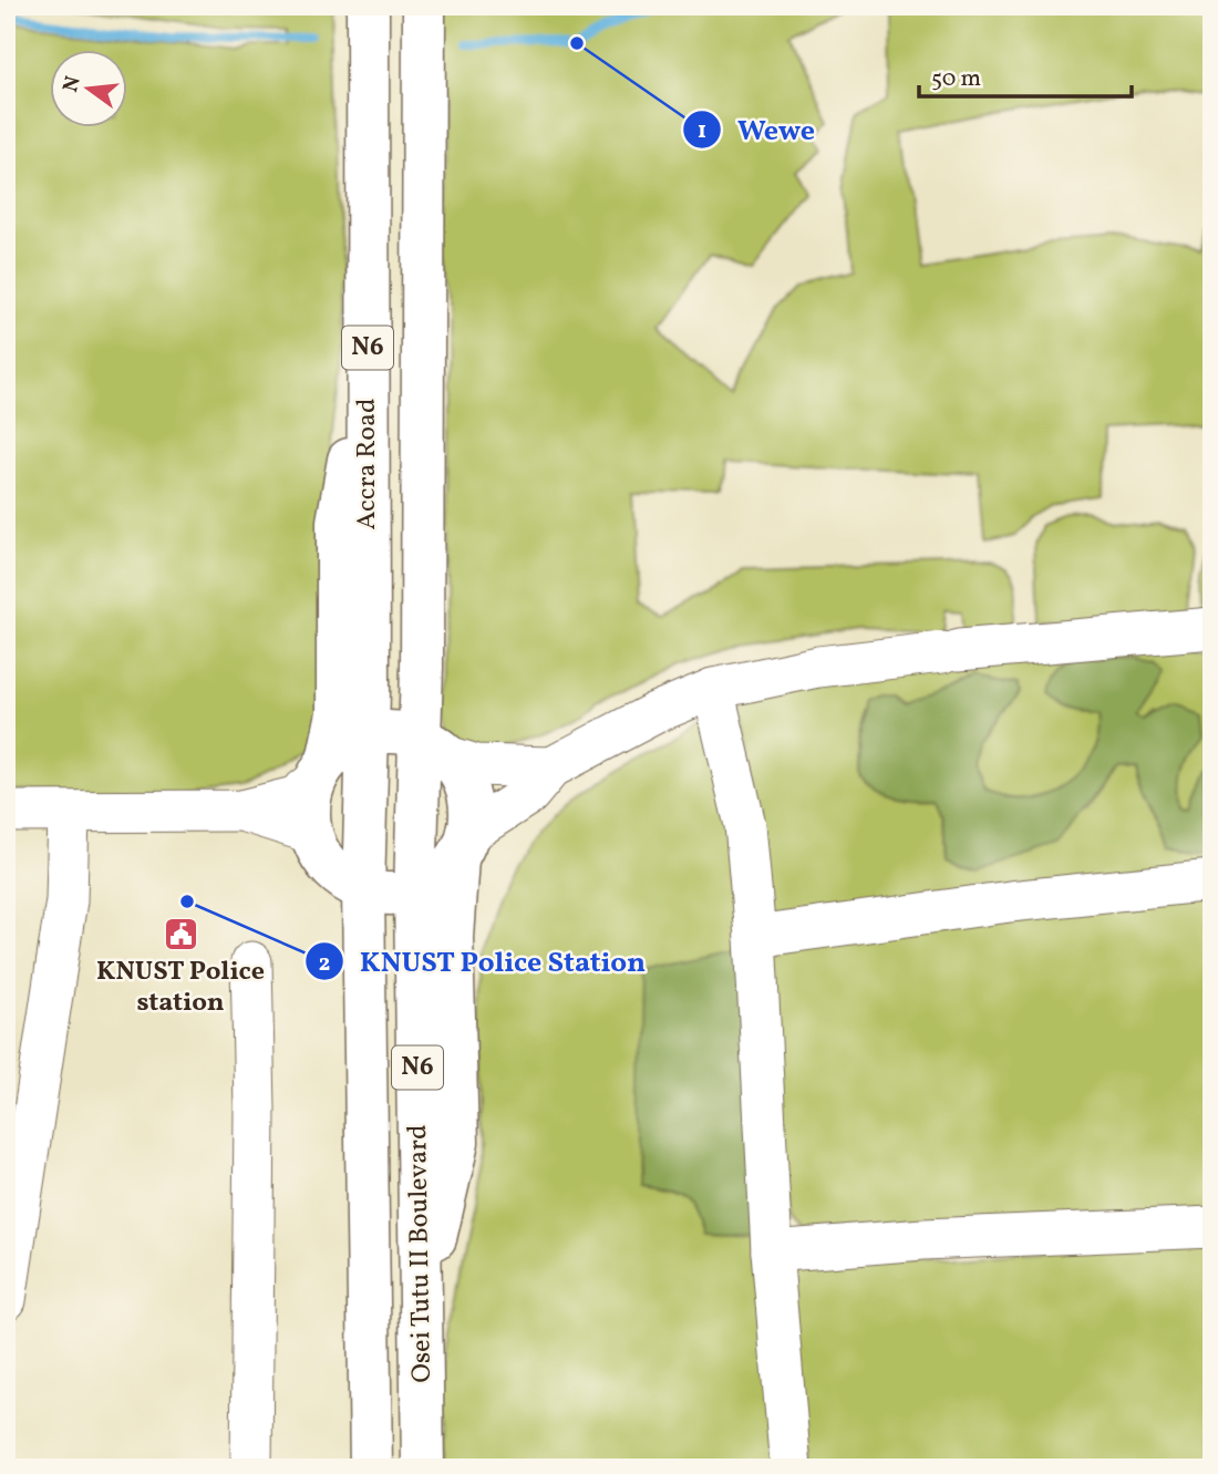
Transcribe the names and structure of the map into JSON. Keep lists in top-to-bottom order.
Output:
{
  "streets": {
    "highway": ["N6", "Accra Road", "Osei Tutu II Boulevard"]
  },
  "crossings": [
    ["Accra Road", "Osei Tutu II Boulevard"]
  ],
  "places": {
    "other": ["Wewe", "KNUST Police Station"],
    "public building": ["KNUST Police station"]
  },
  "scale_bar": "50 m",
  "north": "left"
}
